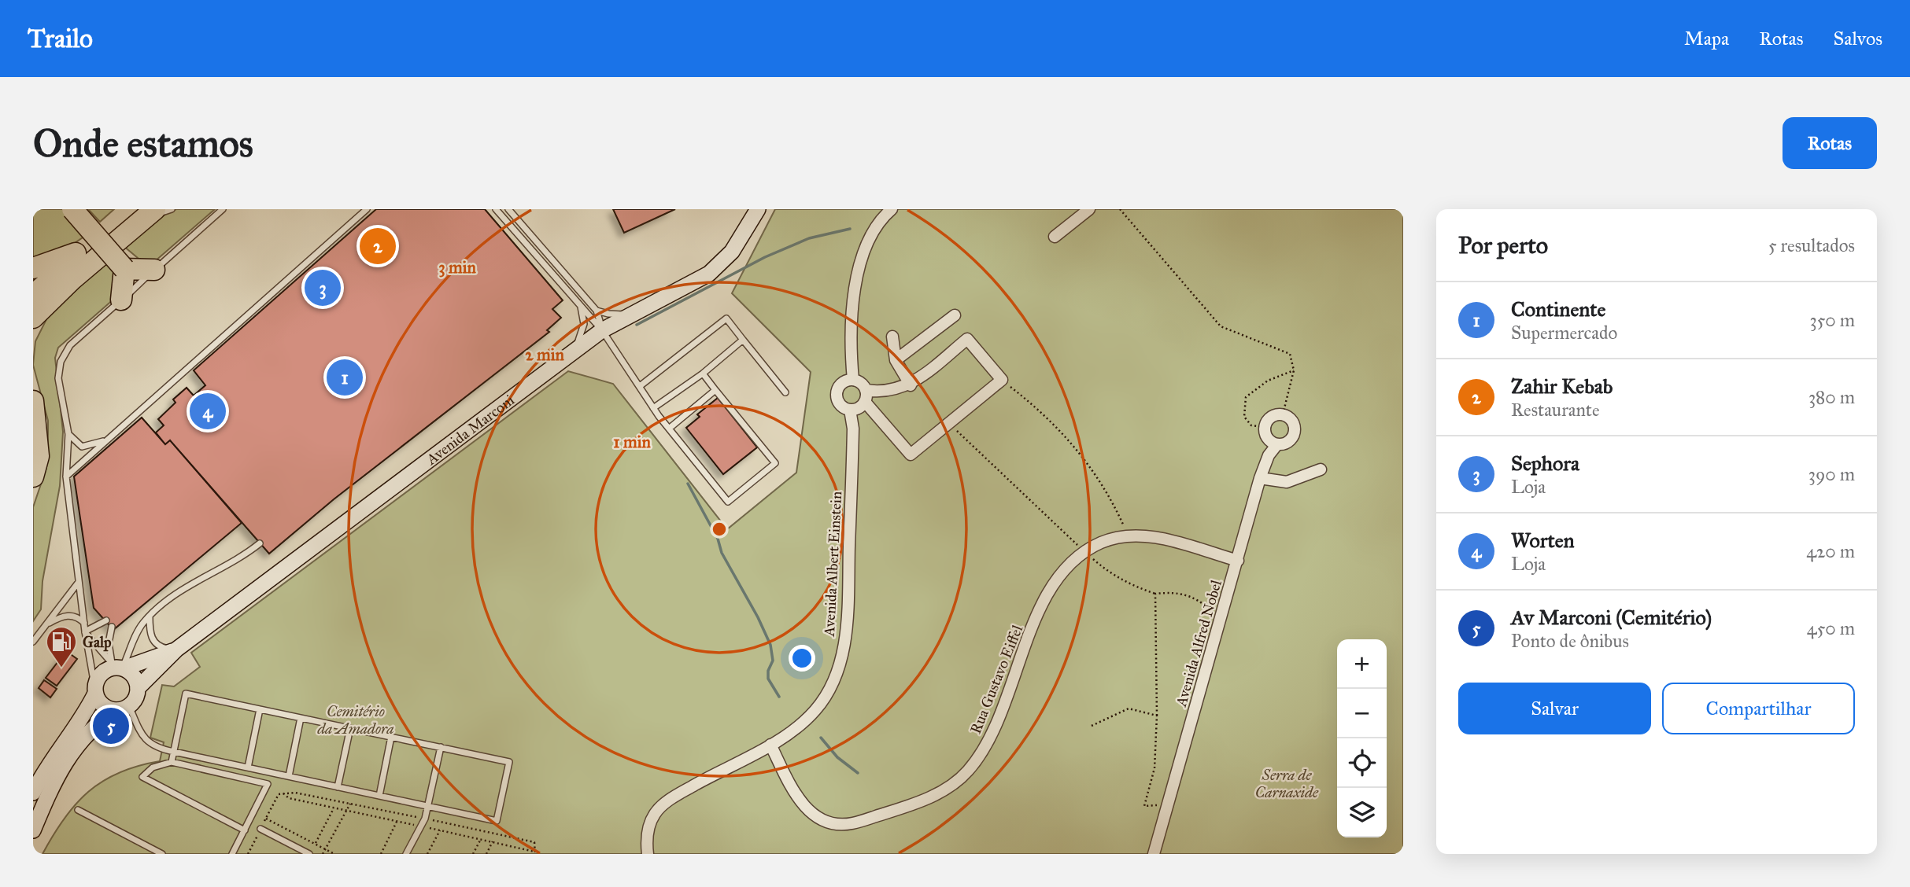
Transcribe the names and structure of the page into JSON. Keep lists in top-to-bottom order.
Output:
{
  "streets": {
    "street": [
      "Avenida Marconi",
      "Avenida Albert Einstein",
      "Avenida Alfred Nobel",
      "Rua Gustavo Eiffel"
    ]
  },
  "crossings": [
    ["Avenida Albert Einstein", "Rua Gustavo Eiffel"],
    ["Avenida Alfred Nobel", "Rua Gustavo Eiffel"]
  ],
  "parks": ["Cemitério da Amadora", "Serra de Carnaxide"],
  "places": {
    "fuel station": ["Galp"]
  },
  "page": {
    "header": "Trailo",
    "nav": ["Mapa", "Rotas", "Salvos"],
    "buttons": [
      "Rotas",
      ["Salvar", "Compartilhar"]
    ],
    "title": "Onde estamos",
    "heading": ["Por perto", "5 resultados"],
    "pins": [
      "2",
      "3",
      "1",
      "4",
      "5"
    ],
    "list": [
      {
        "mark": "1",
        "name": "Continente",
        "note": "Supermercado",
        "value": "350 m"
      },
      {
        "mark": "2",
        "name": "Zahir Kebab",
        "note": "Restaurante",
        "value": "380 m"
      },
      {
        "mark": "3",
        "name": "Sephora",
        "note": "Loja",
        "value": "390 m"
      },
      {
        "mark": "4",
        "name": "Worten",
        "note": "Loja",
        "value": "420 m"
      },
      {
        "mark": "5",
        "name": "Av Marconi (Cemitério)",
        "note": "Ponto de ônibus",
        "value": "450 m"
      }
    ],
    "map_buttons": ["+", "−"]
  },
  "rings": ["3 min", "2 min", "1 min"]
}
